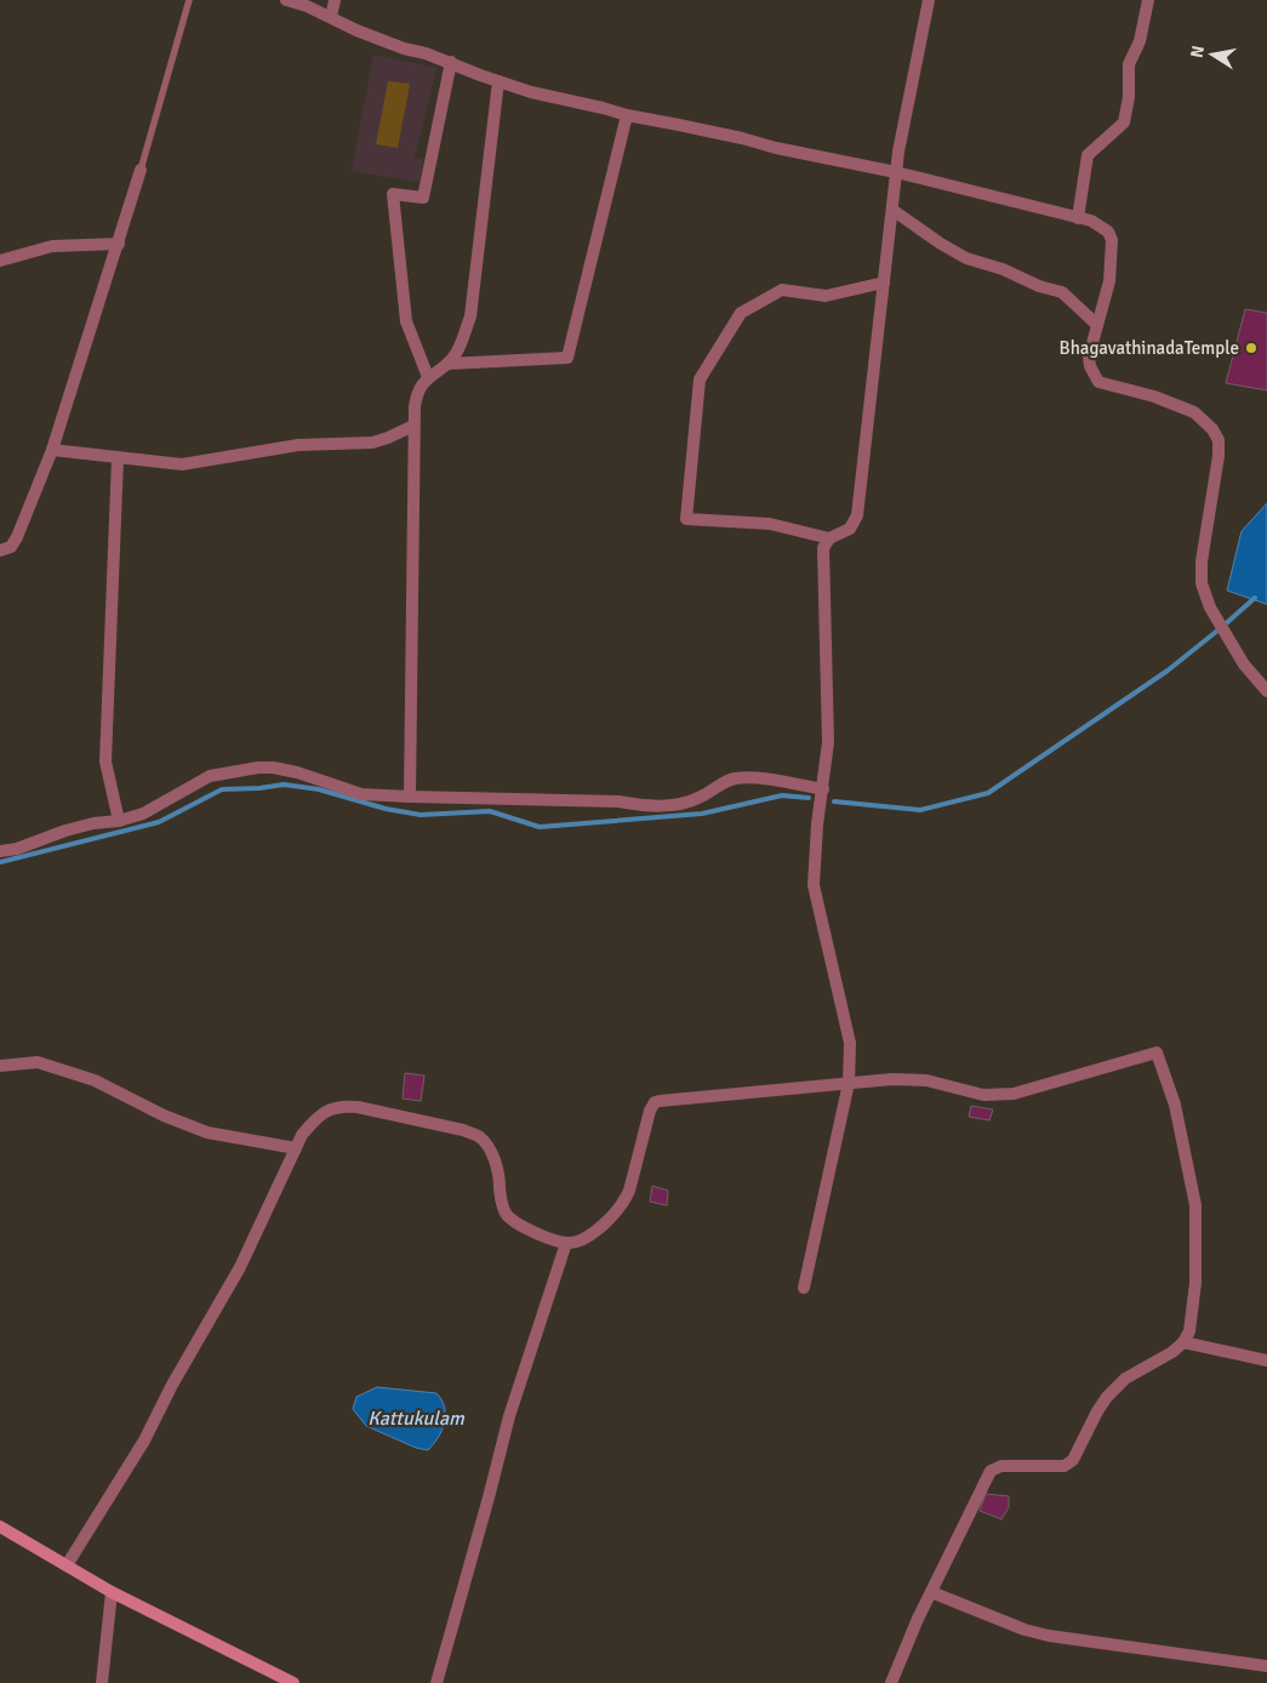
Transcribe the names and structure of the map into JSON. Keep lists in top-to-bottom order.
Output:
{
  "water": ["Kattukulam"],
  "places": ["BhagavathinadaTemple"],
  "north": "left"
}
